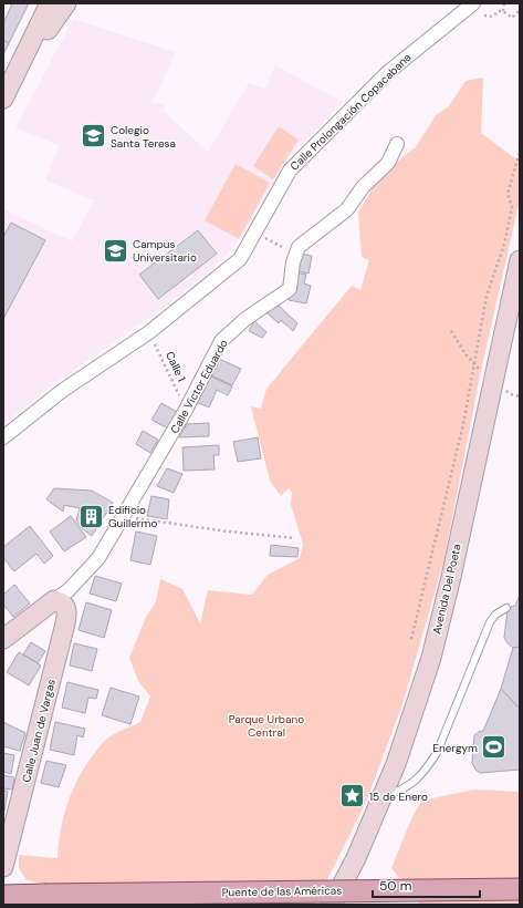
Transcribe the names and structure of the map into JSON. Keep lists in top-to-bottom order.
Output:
{
  "streets": {
    "main road": [
      "Calle Victor Eduardo",
      "Avenida Del Poeta",
      "Calle Juan de Vargas",
      "Puente de las Américas"
    ],
    "street": ["Calle Prolongación Copacabana"],
    "path": ["Calle 1"]
  },
  "crossings": [
    ["Calle Prolongación Copacabana", "Calle 1"],
    ["Calle 1", "Calle Victor Eduardo"],
    ["Calle Victor Eduardo", "Calle Juan de Vargas"]
  ],
  "parks": ["Parque Urbano Central"],
  "places": {
    "school or university": ["Colegio Santa Teresa", "Campus Universitario"],
    "building": ["Edificio Guillermo"],
    "sports": ["Energym"],
    "place": ["15 de Enero"]
  },
  "scale_bar": "50 m"
}
